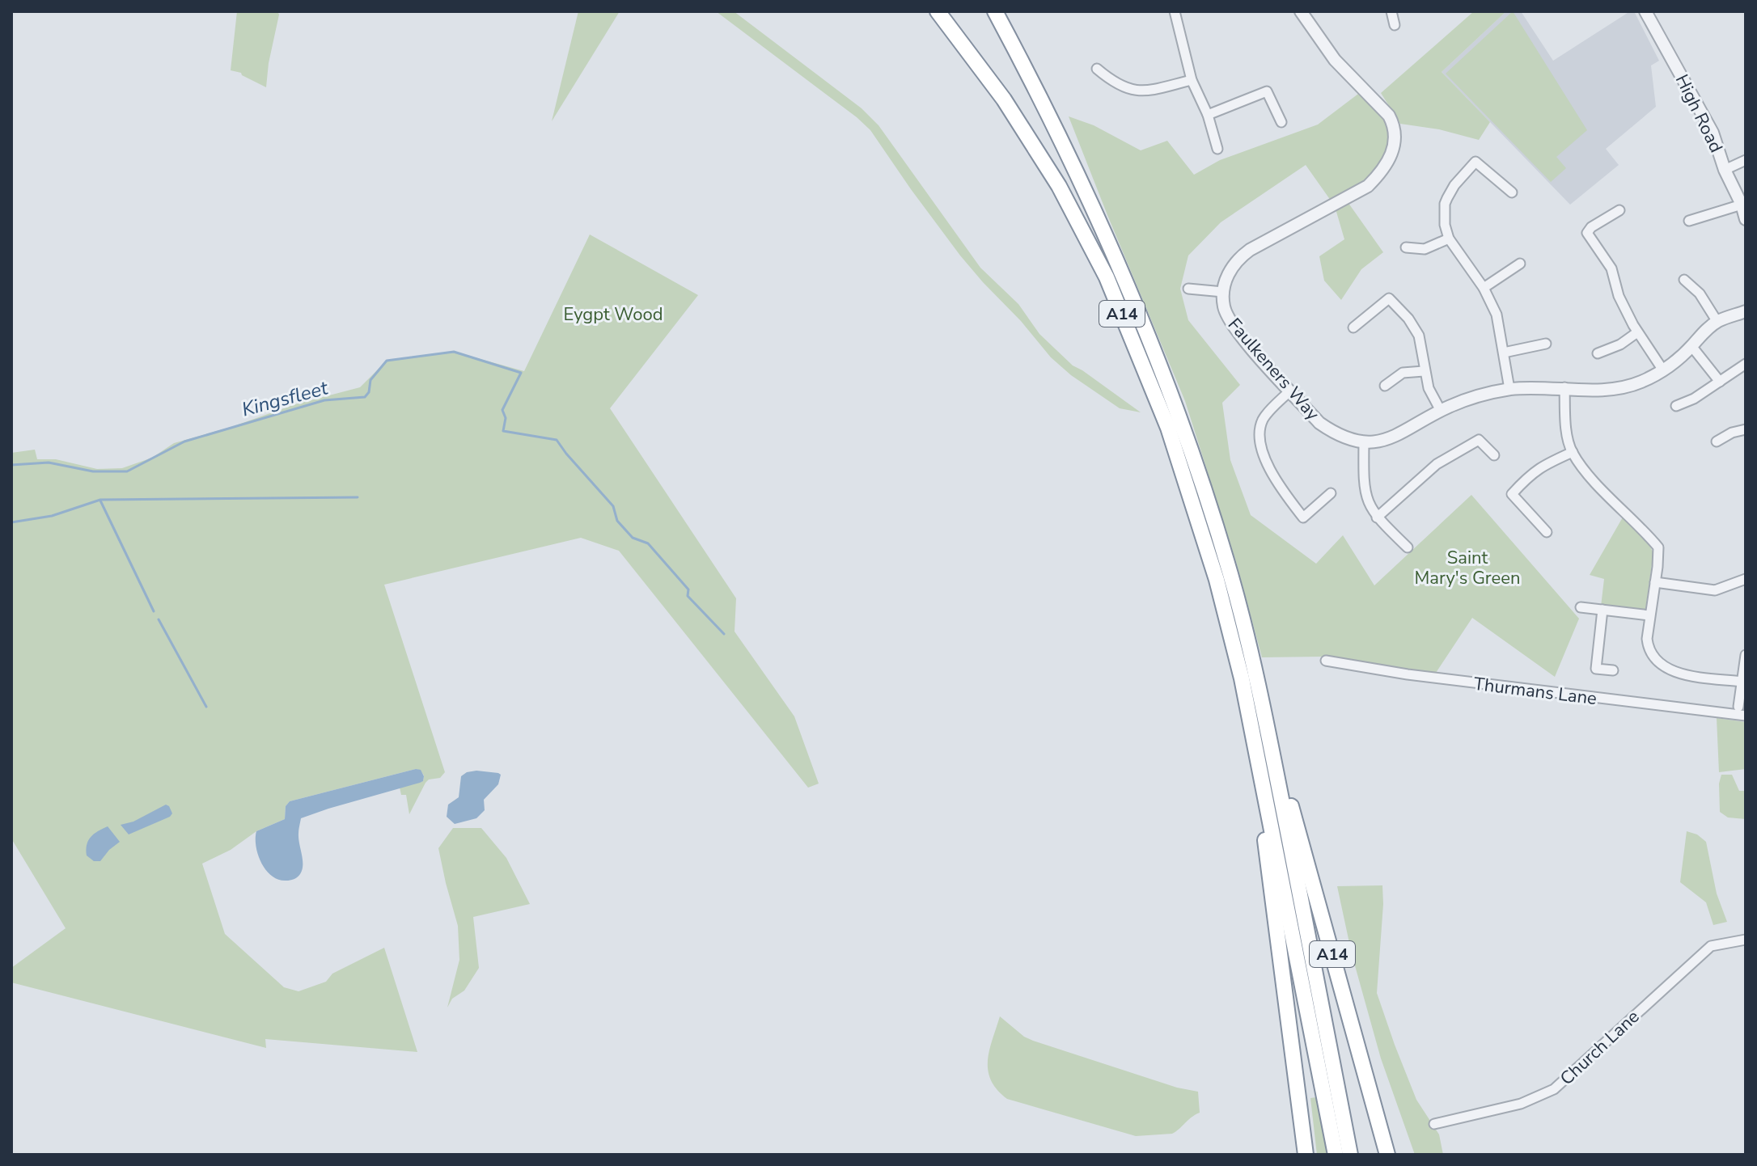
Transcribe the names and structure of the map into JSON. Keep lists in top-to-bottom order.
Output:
{
  "streets": {
    "highway": ["A14"],
    "street": [
      "High Road",
      "Faulkeners Way",
      "Thurmans Lane",
      "Church Lane"
    ]
  },
  "water": ["Kingsfleet"],
  "parks": ["Eygpt Wood", "Saint Mary's Green"]
}
